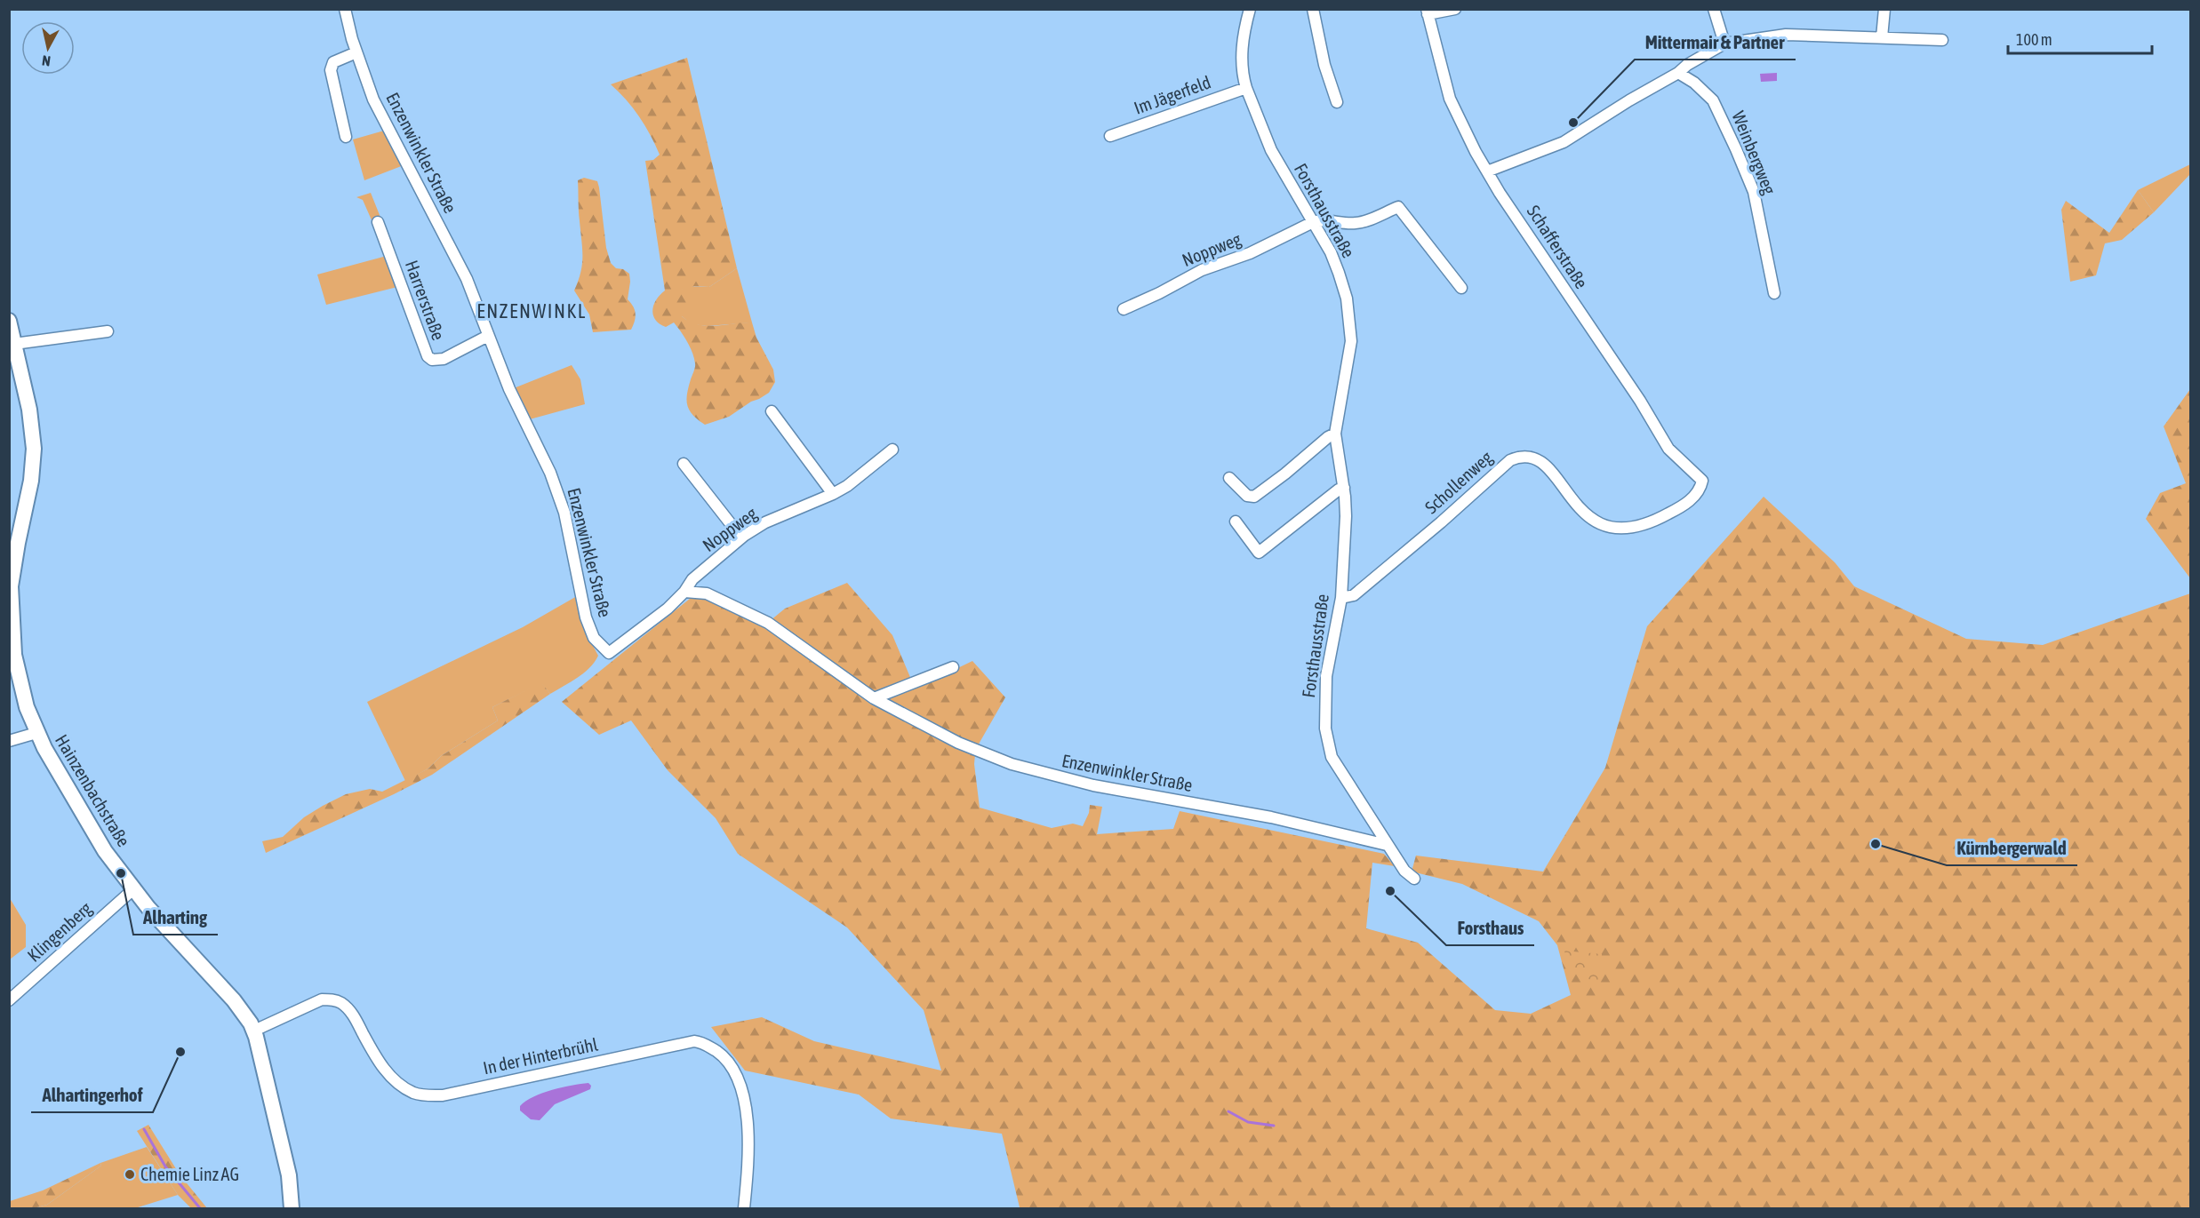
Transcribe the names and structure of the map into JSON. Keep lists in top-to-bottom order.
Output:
{
  "streets": {
    "street": [
      "Im Jägerfeld",
      "Enzenwinkler Straße",
      "Weinbergweg",
      "Forsthausstraße",
      "Schafferstraße",
      "Noppweg",
      "Harrerstraße",
      "Schollenweg",
      "Hainzenbachstraße",
      "Klingenberg",
      "In der Hinterbrühl"
    ]
  },
  "crossings": [
    ["Im Jägerfeld", "Forsthausstraße"],
    ["Enzenwinkler Straße", "Forsthausstraße"],
    ["Enzenwinkler Straße", "Noppweg"],
    ["Enzenwinkler Straße", "Harrerstraße"],
    ["Forsthausstraße", "Noppweg"],
    ["Forsthausstraße", "Schollenweg"],
    ["Schafferstraße", "Schollenweg"],
    ["Hainzenbachstraße", "Klingenberg"],
    ["Hainzenbachstraße", "In der Hinterbrühl"]
  ],
  "districts": ["ENZENWINKL"],
  "places": [
    "Mittermair & Partner",
    "Kürnbergerwald",
    "Alharting",
    "Forsthaus",
    "Alhartingerhof",
    "Chemie Linz AG"
  ],
  "scale_bar": "100 m",
  "north": "bottom"
}
